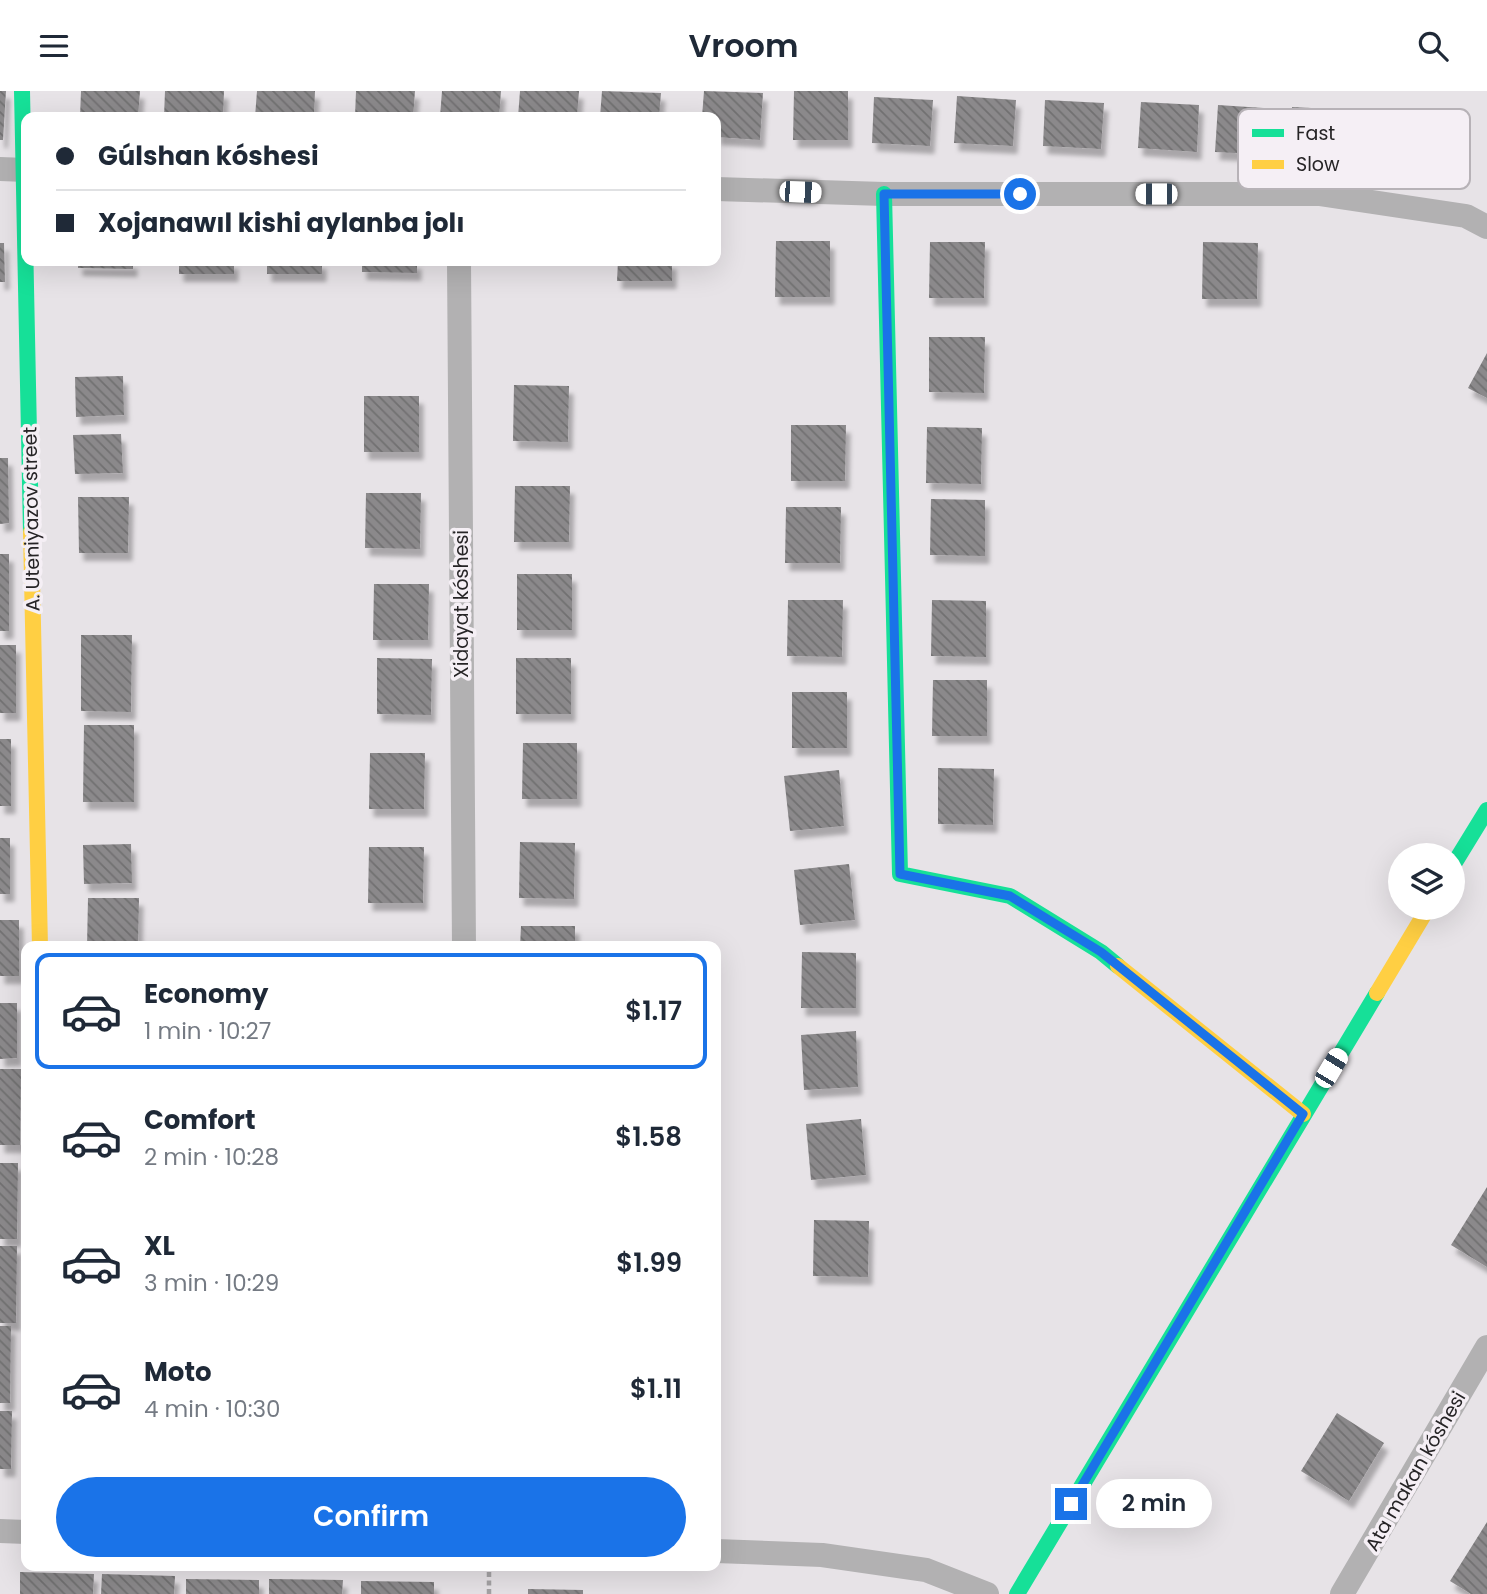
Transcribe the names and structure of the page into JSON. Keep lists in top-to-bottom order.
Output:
{
  "streets": {
    "street": ["A. Uteniyazov street", "Xidayat kóshesi", "Ata makan kóshesi"]
  },
  "legend": ["Fast", "Slow"],
  "page": {
    "header": "Vroom",
    "banner": ["Gúlshan kóshesi", "Xojanawıl kishi aylanba jolı"],
    "list": [
      {
        "name": "Economy",
        "note": "1 min · 10:27",
        "value": "$1.17"
      },
      {
        "name": "Comfort",
        "note": "2 min · 10:28",
        "value": "$1.58"
      },
      {
        "name": "XL",
        "note": "3 min · 10:29",
        "value": "$1.99"
      },
      {
        "name": "Moto",
        "note": "4 min · 10:30",
        "value": "$1.11"
      }
    ],
    "buttons": "Confirm",
    "bubble": "2 min"
  }
}
